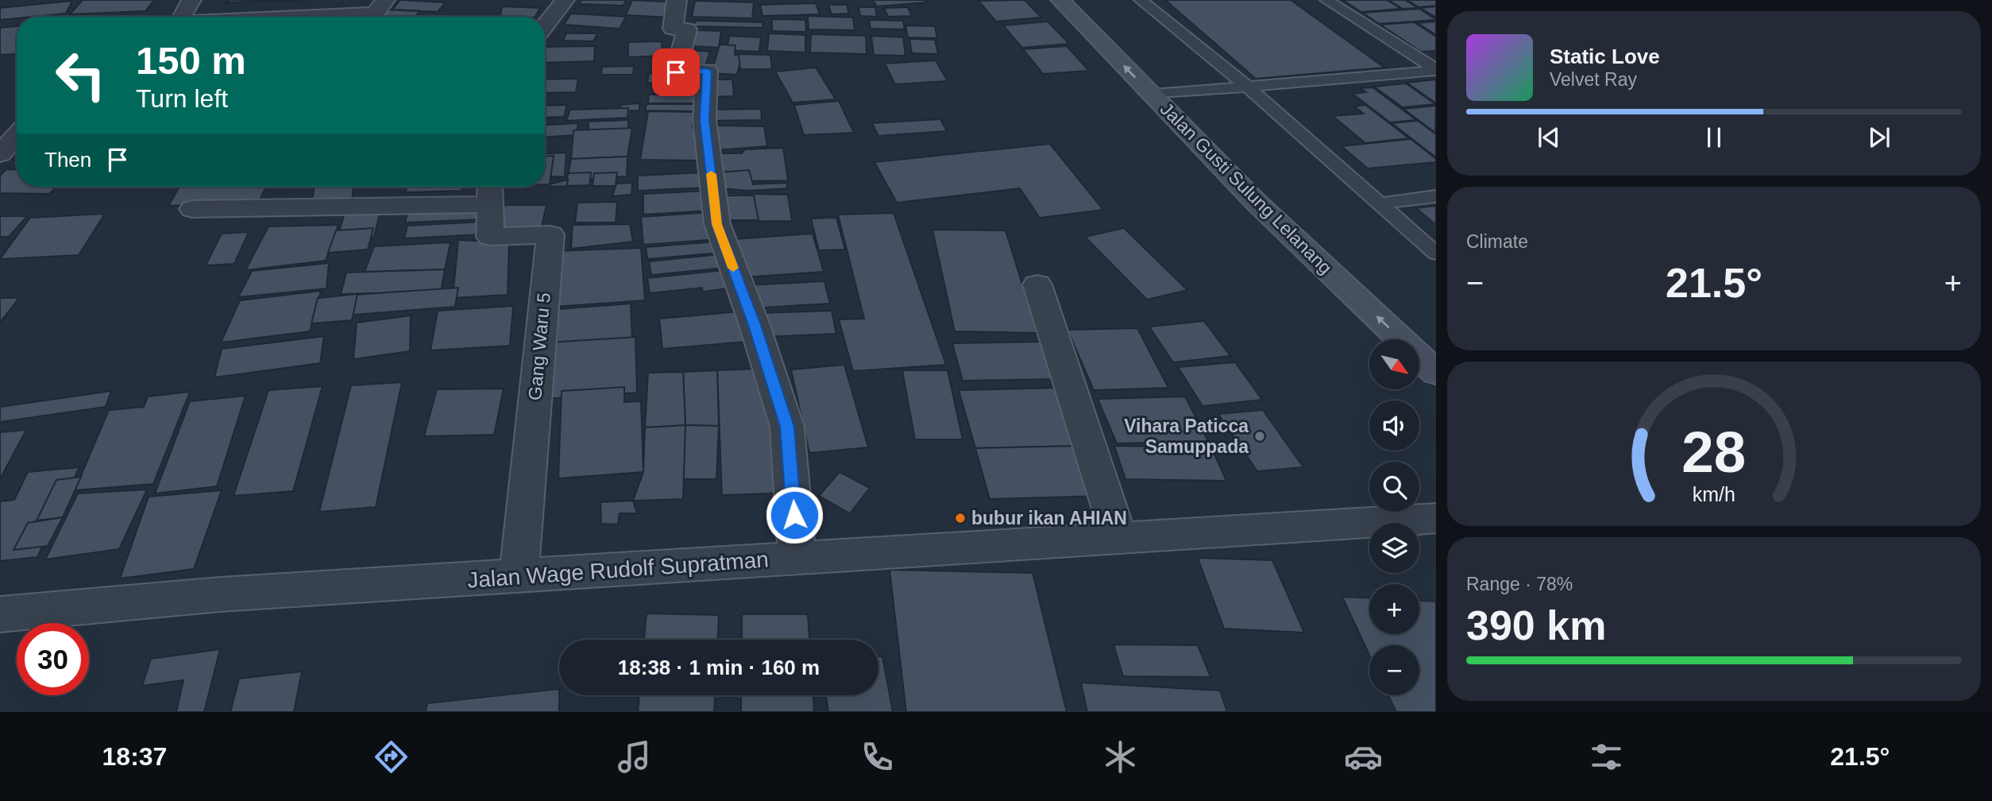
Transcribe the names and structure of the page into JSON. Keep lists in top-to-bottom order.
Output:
{
  "streets": {
    "street": ["Jalan Gusti Sulung Lelanang", "Gang Waru 5", "Jalan Wage Rudolf Supratman"]
  },
  "crossings": [
    ["Gang Waru 5", "Jalan Wage Rudolf Supratman"]
  ],
  "one_way": ["Jalan Gusti Sulung Lelanang"],
  "places": ["Vihara Paticca Samuppada", "bubur ikan AHIAN"],
  "north": "bottom right",
  "page": {
    "turn": ["150 m", "Turn left"],
    "song": ["Static Love", "Velvet Ray"],
    "then": "Then",
    "tile": [
      "Climate",
      ["Range · 78%", "390 km"]
    ],
    "heat": ["−", "21.5°", "+"],
    "map_buttons": ["+", "−"],
    "limit": "30",
    "trip": "18:38 · 1 min · 160 m",
    "tabs": ["18:37", "21.5°"],
    "gauge": ["28", "km/h"]
  }
}
